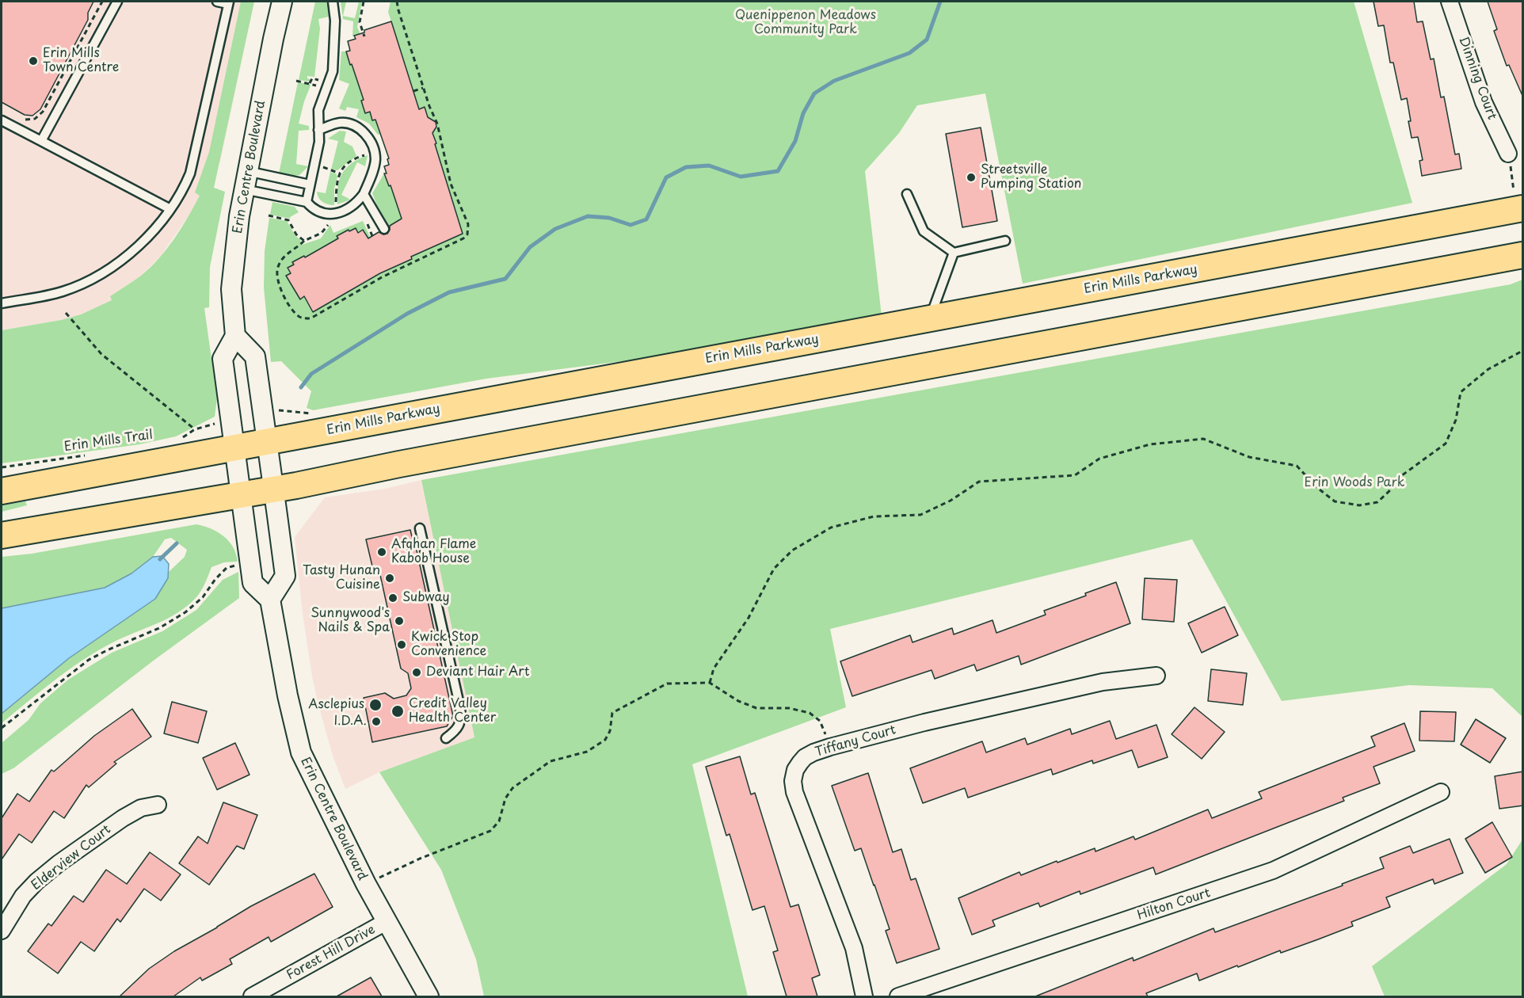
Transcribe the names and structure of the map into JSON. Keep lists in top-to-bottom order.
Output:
{
  "streets": {
    "main road": ["Erin Mills Parkway"],
    "street": [
      "Dinning Court",
      "Erin Centre Boulevard",
      "Tiffany Court",
      "Elderview Court",
      "Hilton Court",
      "Forest Hill Drive"
    ],
    "path": ["Erin Mills Trail"]
  },
  "crossings": [
    ["Erin Centre Boulevard", "Forest Hill Drive"]
  ],
  "parks": ["Quenippenon Meadows Community Park", "Erin Woods Park"],
  "places": [
    "Erin Mills Town Centre",
    "Streetsville Pumping Station",
    "Afghan Flame Kabob House",
    "Tasty Hunan Cuisine",
    "Subway",
    "Sunnywood's Nails & Spa",
    "Kwick Stop Convenience",
    "Deviant Hair Art",
    "Asclepius",
    "Credit Valley Health Center",
    "I.D.A."
  ]
}
